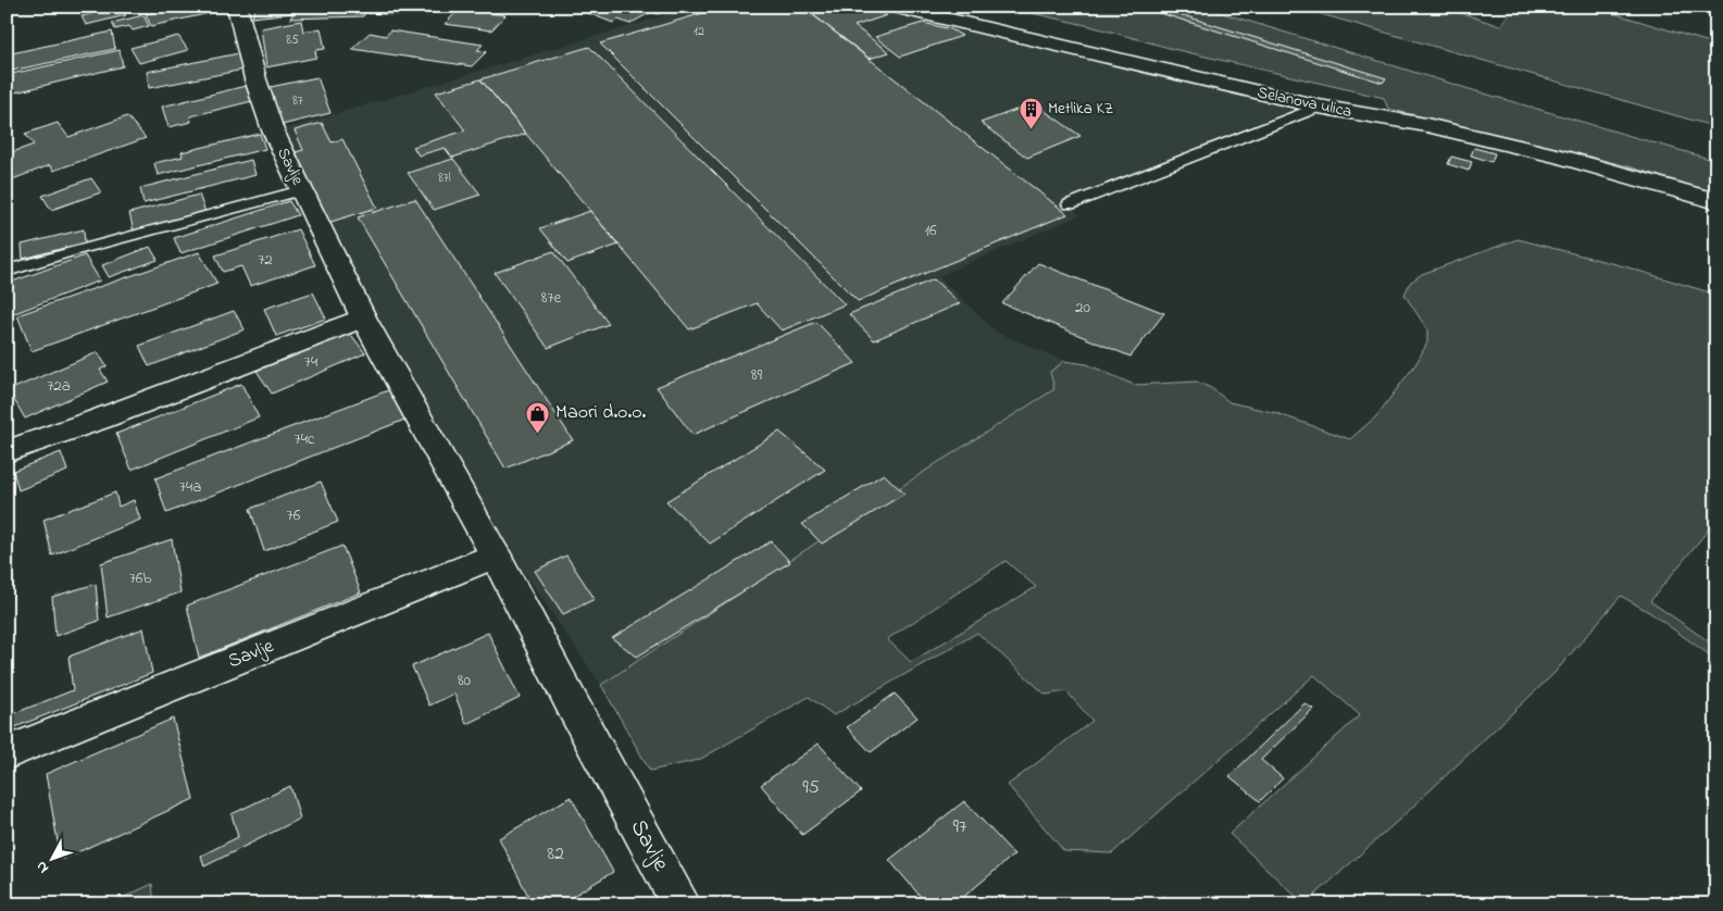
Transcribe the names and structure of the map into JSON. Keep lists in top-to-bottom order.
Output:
{
  "streets": {
    "street": ["Selanova ulica", "Savlje"]
  },
  "places": {
    "building": ["Metlika KZ"],
    "shop": ["Maori d.o.o."]
  },
  "house_numbers": [
    "12",
    "85",
    "87",
    "87l",
    "16",
    "72",
    "87e",
    "20",
    "74",
    "89",
    "72a",
    "74c",
    "74a",
    "76",
    "76b",
    "80",
    "95",
    "97",
    "82"
  ],
  "north": "bottom left"
}
